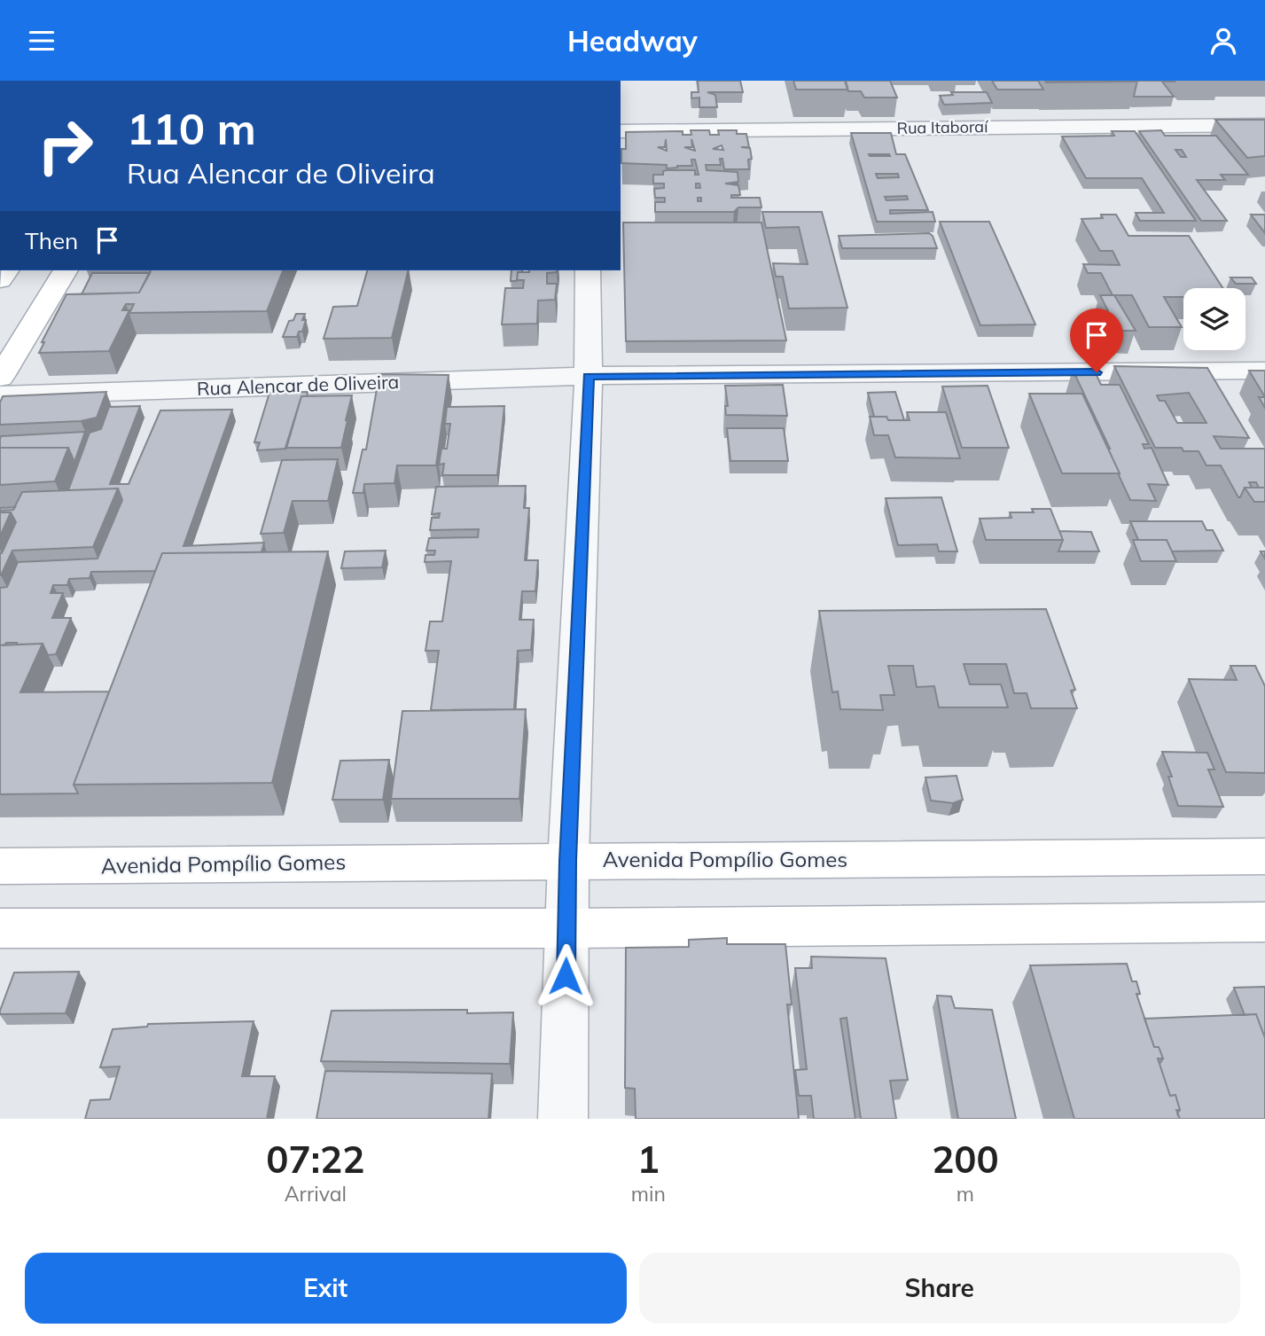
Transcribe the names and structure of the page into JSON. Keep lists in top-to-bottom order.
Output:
{
  "streets": {
    "main road": ["Avenida Pompílio Gomes"],
    "street": ["Rua Itaboraí", "Rua Alencar de Oliveira"]
  },
  "page": {
    "header": "Headway",
    "turn": ["110 m", "Rua Alencar de Oliveira"],
    "then": "Then",
    "eta": [
      "07:22",
      "Arrival",
      "1",
      "min",
      "200",
      "m"
    ],
    "buttons": ["Exit", "Share"]
  }
}
